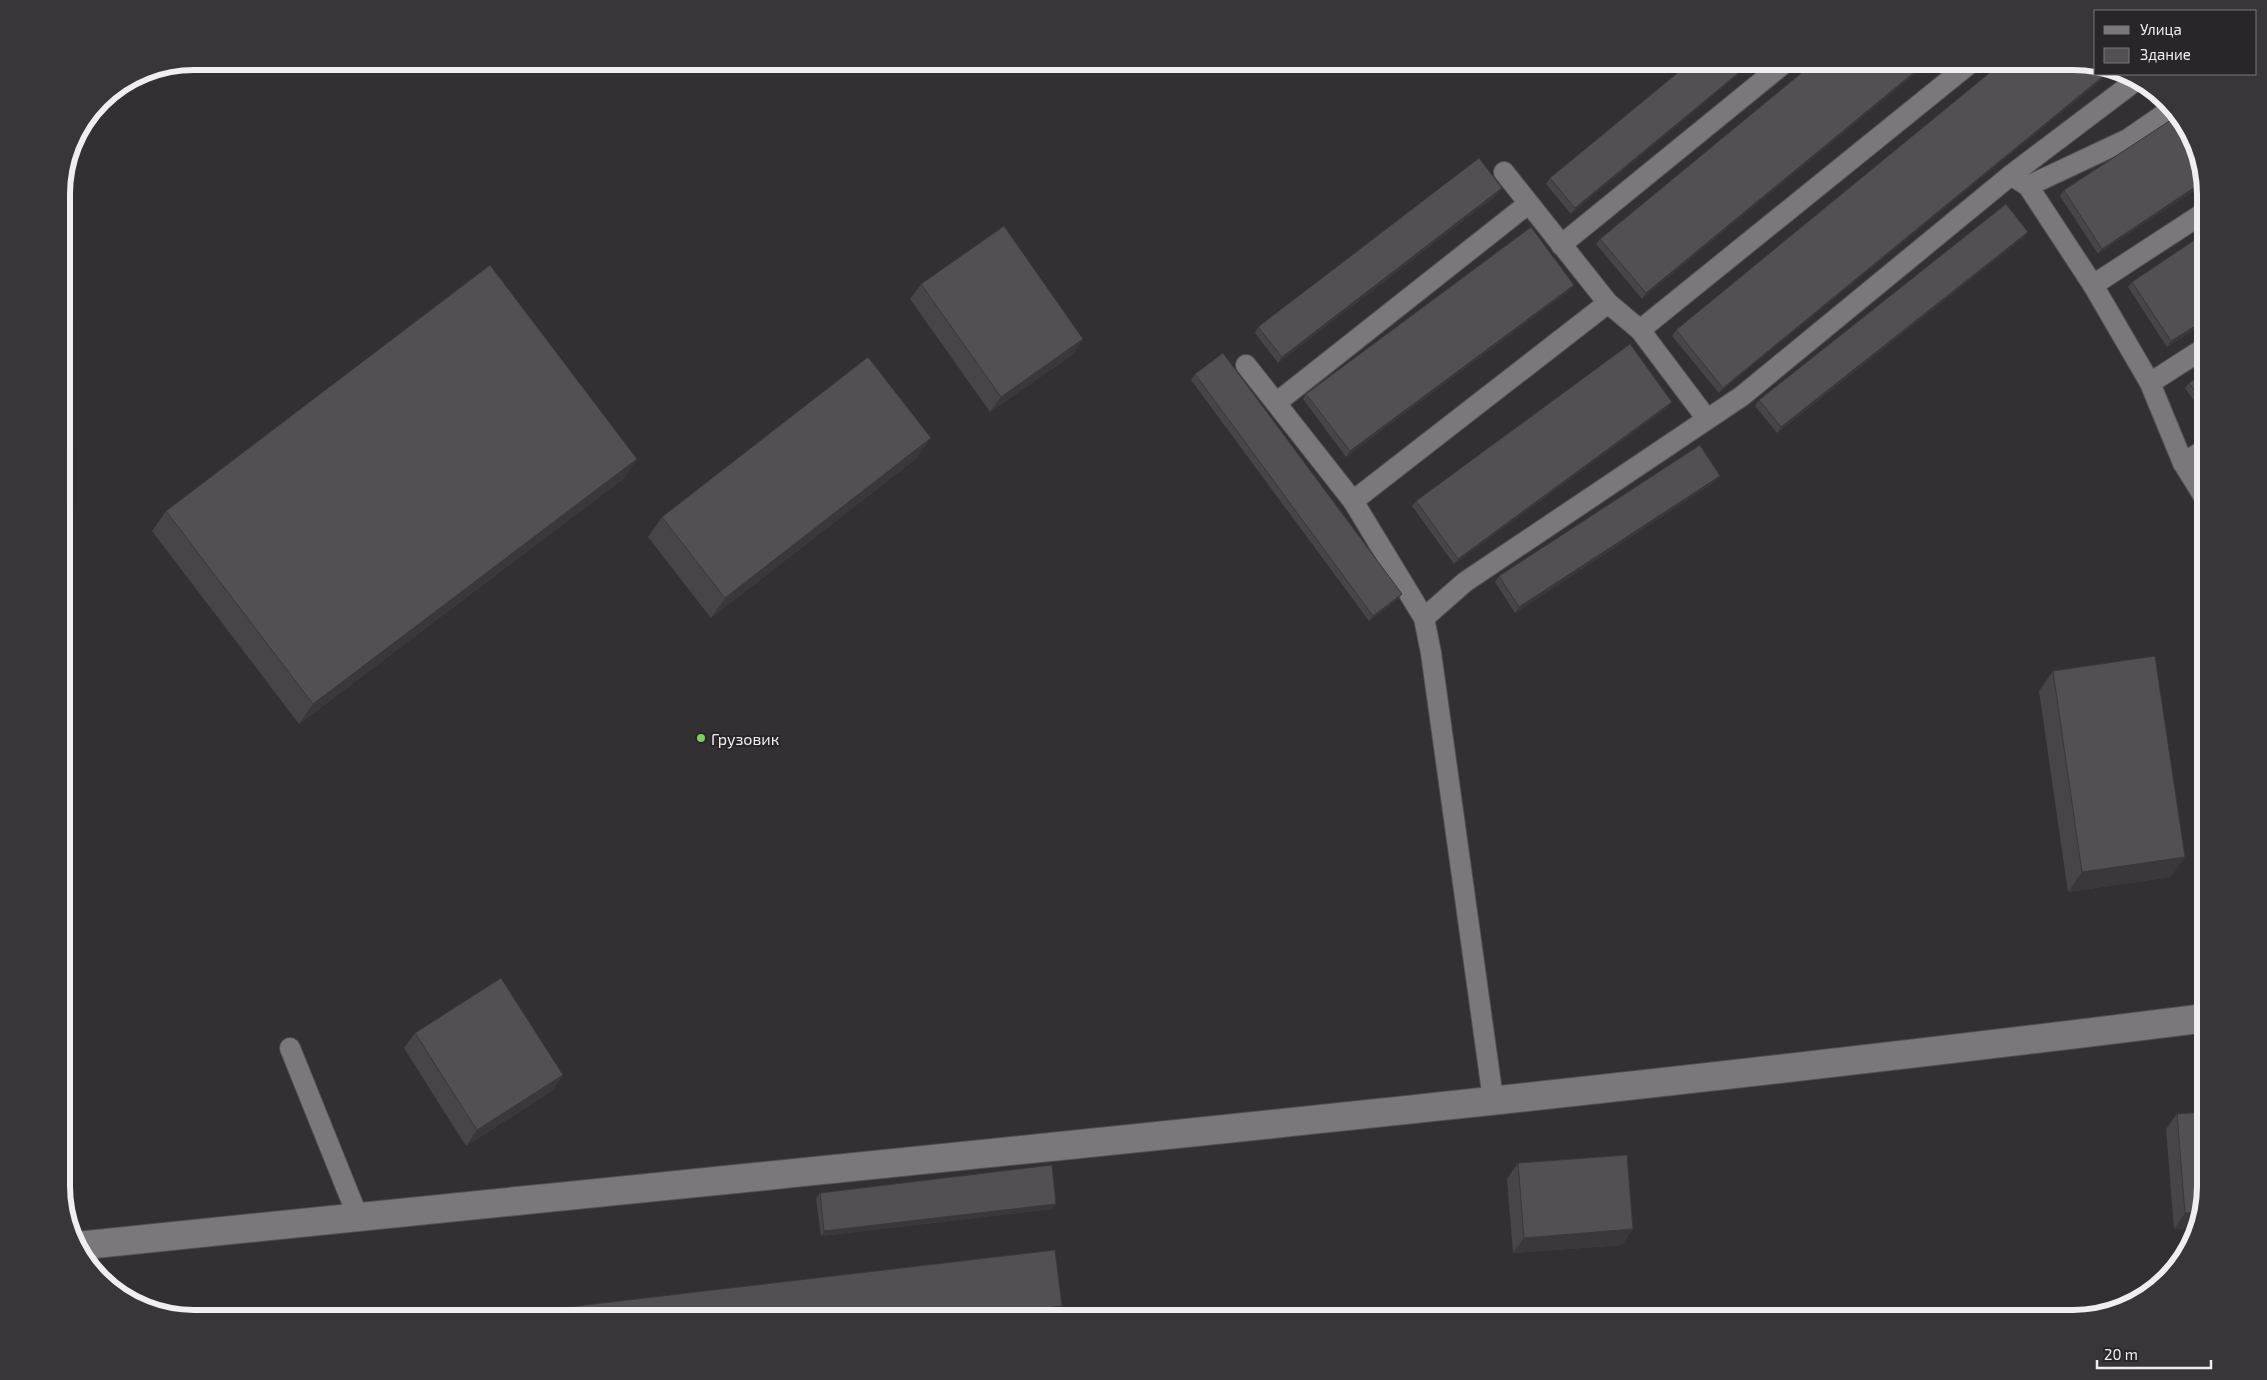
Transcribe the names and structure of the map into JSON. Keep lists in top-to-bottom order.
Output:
{
  "places": ["Грузовик"],
  "legend": ["Улица", "Здание"],
  "scale_bar": "20 m"
}
